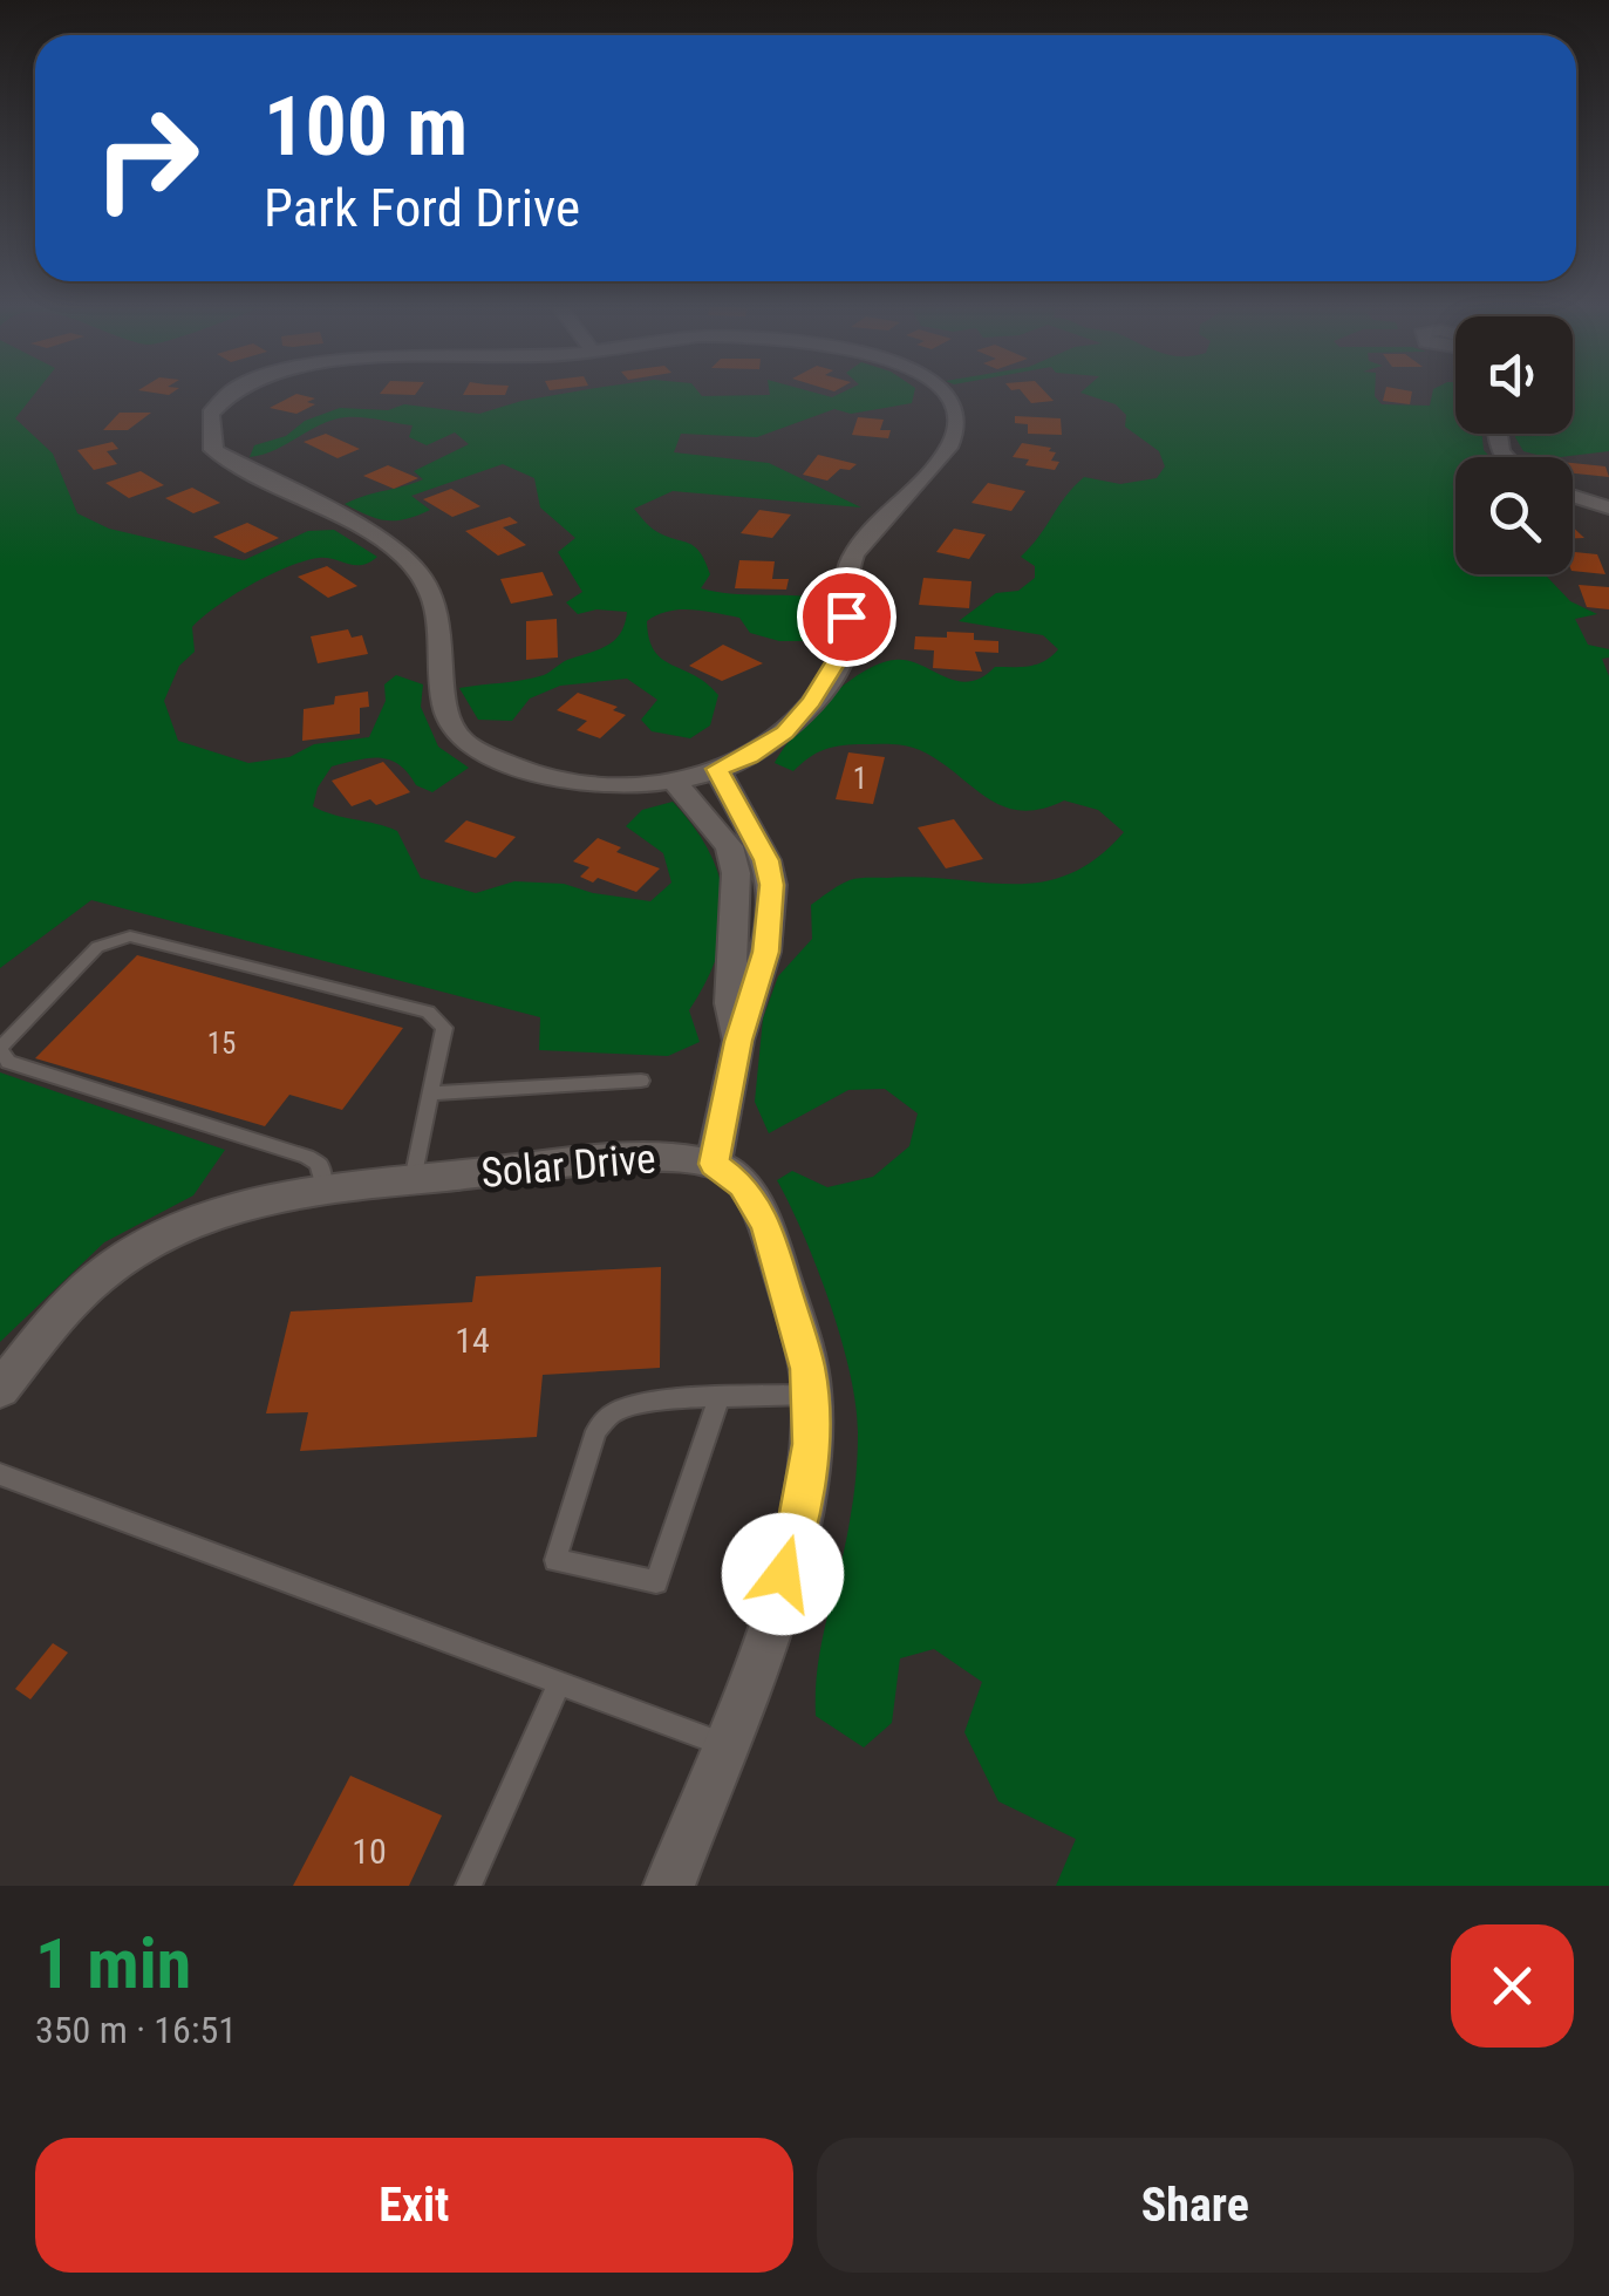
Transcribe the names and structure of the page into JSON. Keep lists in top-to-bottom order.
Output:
{
  "streets": {
    "street": ["Solar Drive"]
  },
  "house_numbers": [
    "1",
    "15",
    "14",
    "10"
  ],
  "page": {
    "turn": ["100 m", "Park Ford Drive"],
    "heading": ["1 min", "350 m · 16:51"],
    "buttons": ["Exit", "Share"]
  }
}
